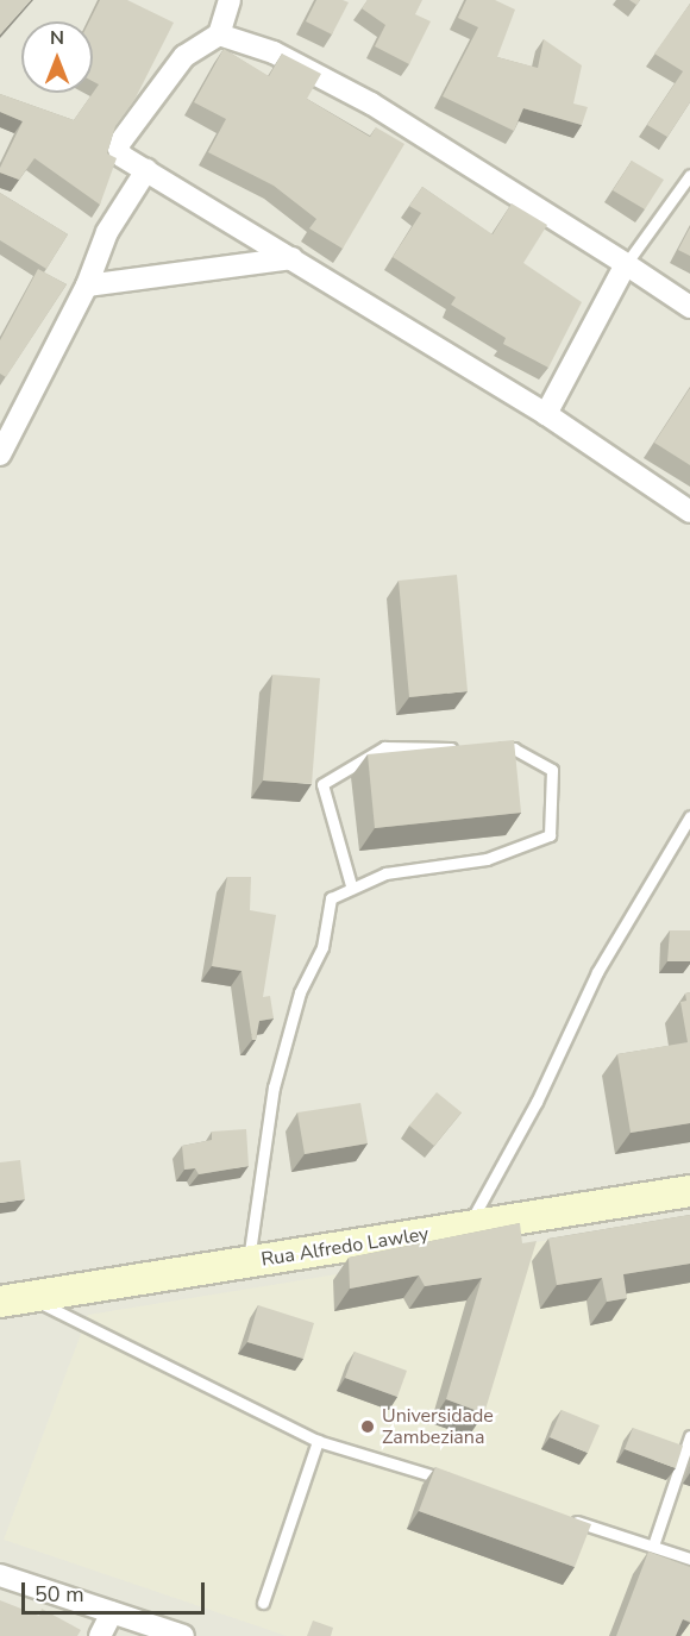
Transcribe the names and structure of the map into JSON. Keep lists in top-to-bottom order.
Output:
{
  "streets": {
    "main road": ["Rua Alfredo Lawley"]
  },
  "places": ["Universidade Zambeziana"],
  "scale_bar": "50 m",
  "north": "top"
}
